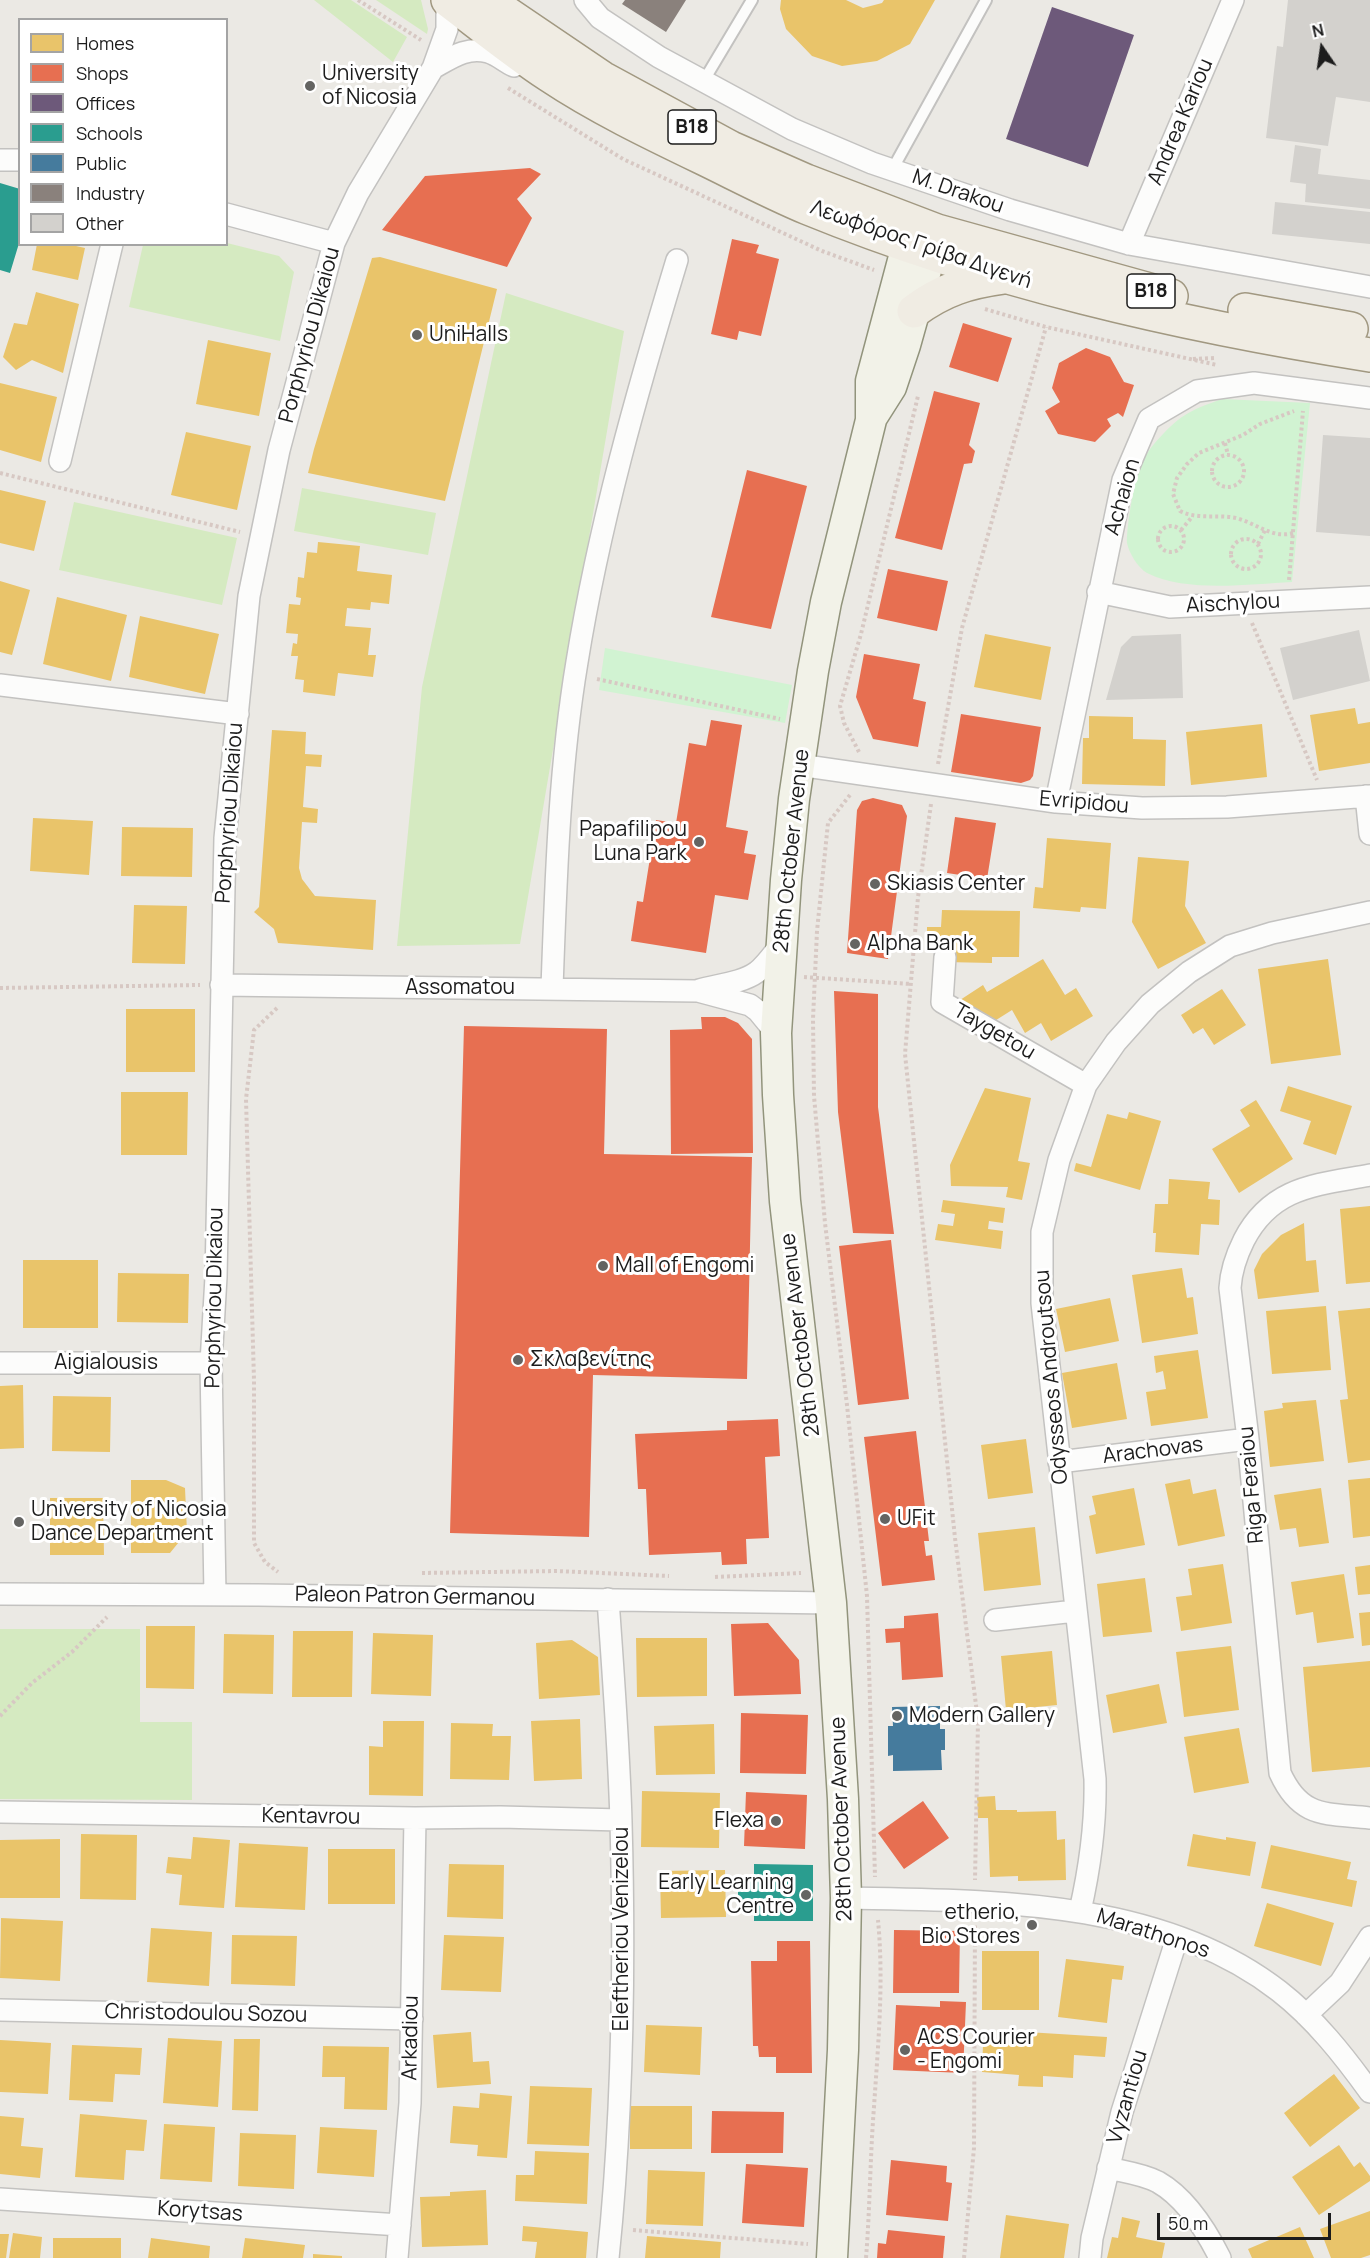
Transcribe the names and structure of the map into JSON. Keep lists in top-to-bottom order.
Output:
{
  "streets": {
    "main road": ["B18", "Λεωφόρος Γρίβα Διγενή", "28th October Avenue"],
    "street": [
      "Andrea Kariou",
      "M. Drakou",
      "Porphyriou Dikaiou",
      "Achaion",
      "Aischylou",
      "Evripidou",
      "Assomatou",
      "Taygetou",
      "Aigialousis",
      "Odysseos Androutsou",
      "Arachovas",
      "Riga Feraiou",
      "Paleon Patron Germanou",
      "Kentavrou",
      "Eleftheriou Venizelou",
      "Marathonos",
      "Christodoulou Sozou",
      "Arkadiou",
      "Vyzantiou",
      "Korytsas"
    ]
  },
  "crossings": [
    ["Andrea Kariou", "M. Drakou"],
    ["Λεωφόρος Γρίβα Διγενή", "Porphyriou Dikaiou"],
    ["Λεωφόρος Γρίβα Διγενή", "28th October Avenue"],
    ["Porphyriou Dikaiou", "Assomatou"],
    ["Porphyriou Dikaiou", "Aigialousis"],
    ["Porphyriou Dikaiou", "Paleon Patron Germanou"],
    ["Achaion", "Aischylou"],
    ["Achaion", "Evripidou"],
    ["Evripidou", "28th October Avenue"],
    ["28th October Avenue", "Assomatou"],
    ["28th October Avenue", "Paleon Patron Germanou"],
    ["28th October Avenue", "Marathonos"],
    ["Taygetou", "Odysseos Androutsou"],
    ["Odysseos Androutsou", "Arachovas"],
    ["Odysseos Androutsou", "Marathonos"],
    ["Arachovas", "Riga Feraiou"],
    ["Paleon Patron Germanou", "Eleftheriou Venizelou"],
    ["Kentavrou", "Eleftheriou Venizelou"],
    ["Kentavrou", "Arkadiou"],
    ["Marathonos", "Vyzantiou"],
    ["Christodoulou Sozou", "Arkadiou"],
    ["Arkadiou", "Korytsas"]
  ],
  "places": [
    "University of Nicosia",
    "UniHalls",
    "Papafilipou Luna Park",
    "Skiasis Center",
    "Alpha Bank",
    "Mall of Engomi",
    "Σκλαβενίτης",
    "UFit",
    "University of Nicosia Dance Department",
    "Modern Gallery",
    "Flexa",
    "Early Learning Centre",
    "etherio, Bio Stores",
    "ACS Courier - Engomi"
  ],
  "legend": [
    "Homes",
    "Shops",
    "Offices",
    "Schools",
    "Public",
    "Industry",
    "Other"
  ],
  "scale_bar": "50 m",
  "north": "top"
}
